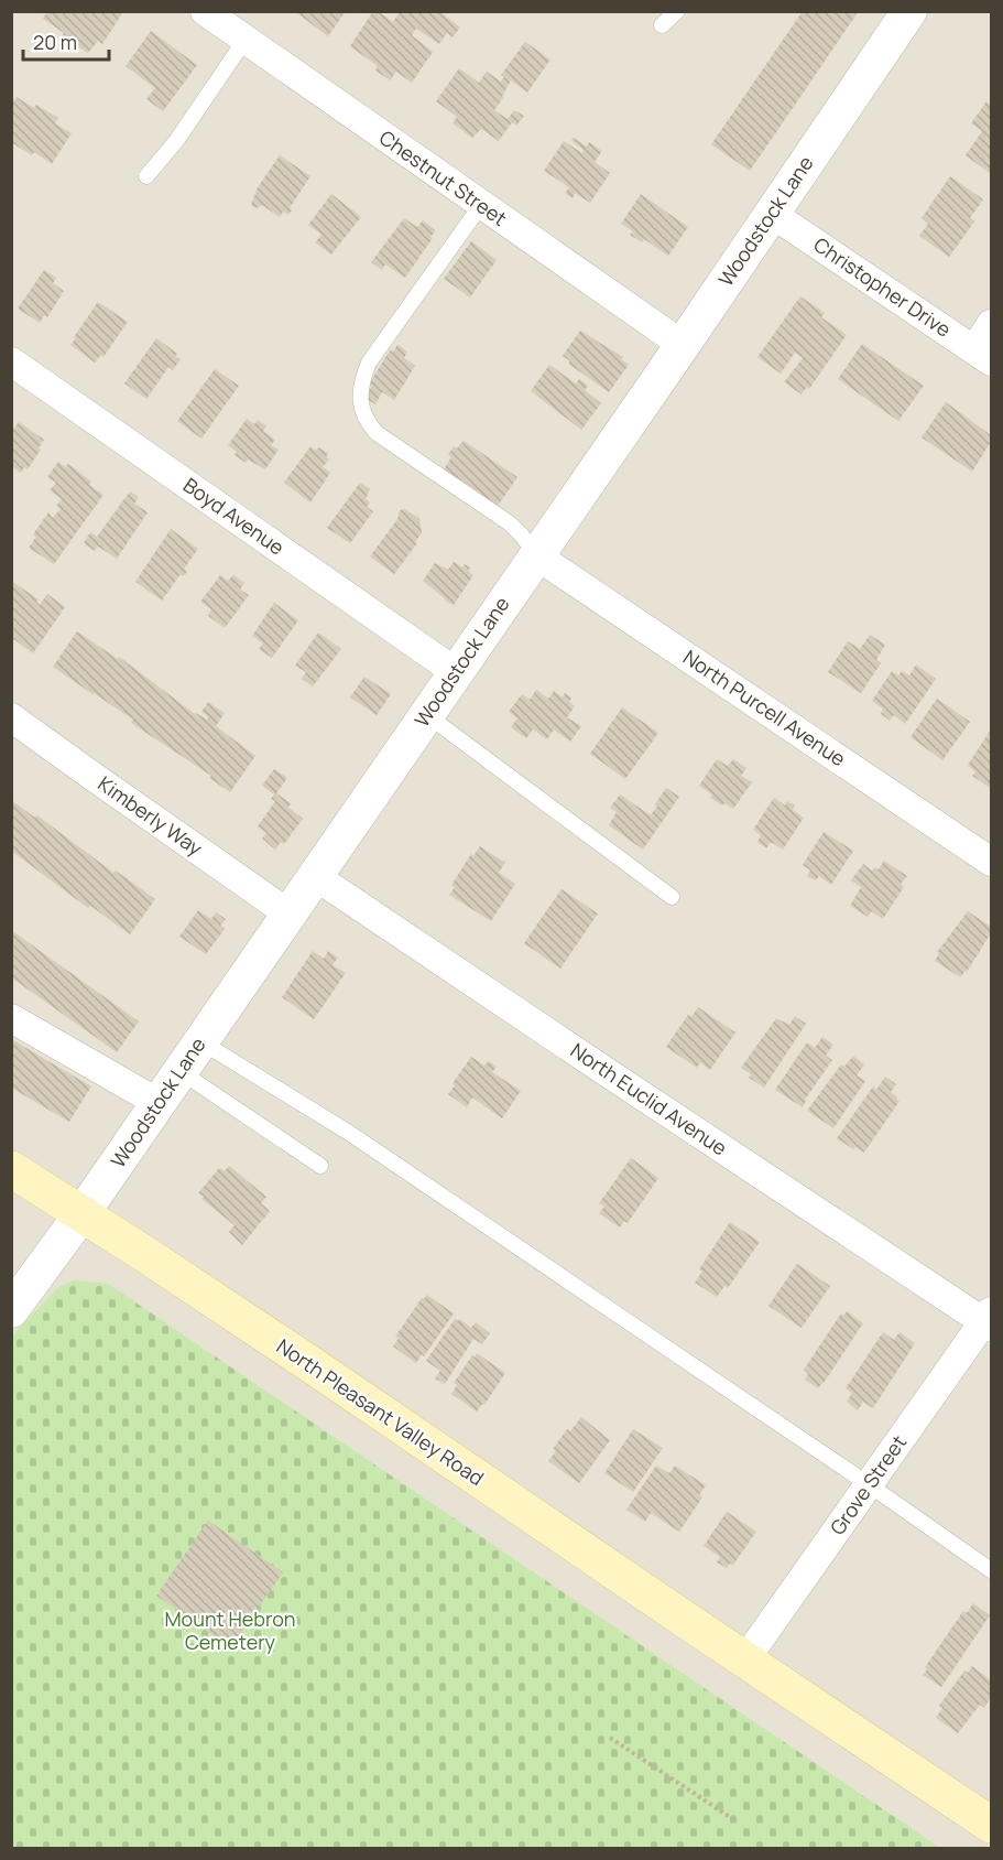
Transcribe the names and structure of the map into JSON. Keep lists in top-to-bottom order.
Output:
{
  "streets": {
    "main road": ["North Pleasant Valley Road"],
    "street": [
      "Chestnut Street",
      "Woodstock Lane",
      "Christopher Drive",
      "Boyd Avenue",
      "North Purcell Avenue",
      "Kimberly Way",
      "North Euclid Avenue",
      "Grove Street"
    ]
  },
  "crossings": [
    ["Chestnut Street", "Woodstock Lane"],
    ["Woodstock Lane", "Christopher Drive"],
    ["Woodstock Lane", "Boyd Avenue"],
    ["Woodstock Lane", "North Purcell Avenue"],
    ["Woodstock Lane", "Kimberly Way"],
    ["Woodstock Lane", "North Euclid Avenue"],
    ["Woodstock Lane", "North Pleasant Valley Road"],
    ["North Euclid Avenue", "Grove Street"],
    ["North Pleasant Valley Road", "Grove Street"]
  ],
  "parks": ["Mount Hebron Cemetery"],
  "scale_bar": "20 m"
}
